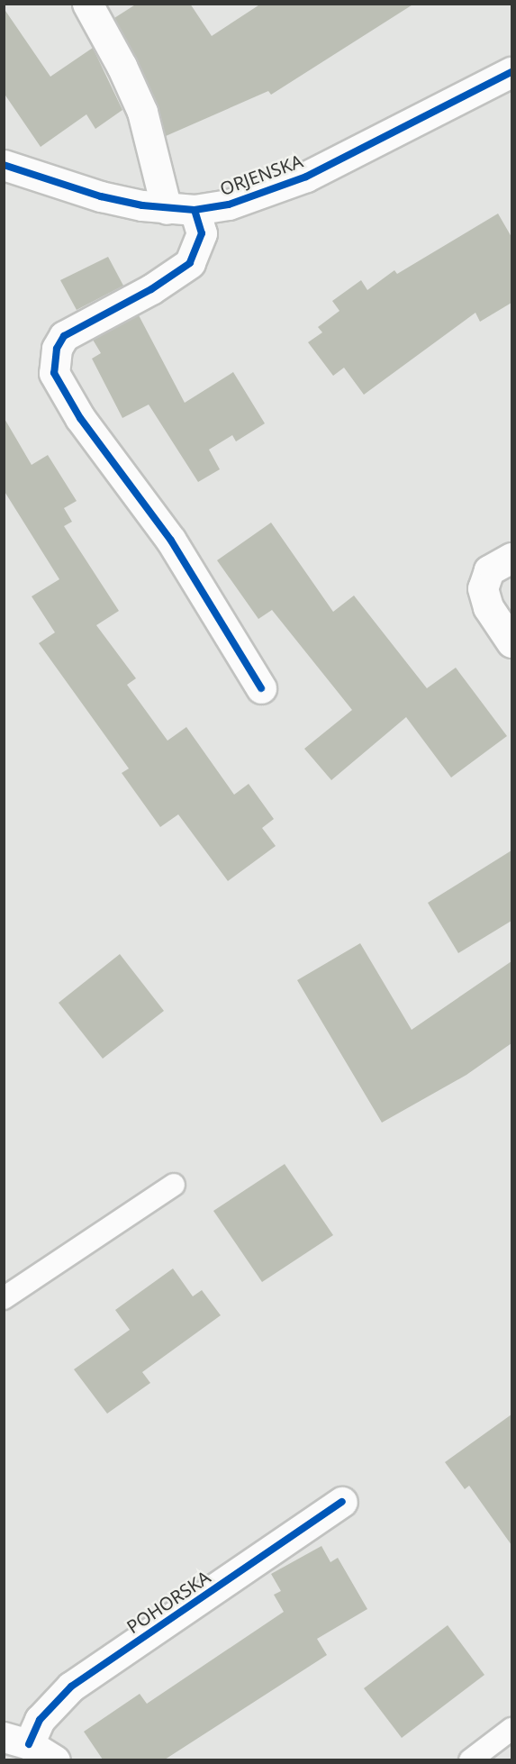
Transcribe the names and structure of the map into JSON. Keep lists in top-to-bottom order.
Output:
{
  "streets": {
    "street": ["ORJENSKA", "POHORSKA"]
  }
}
